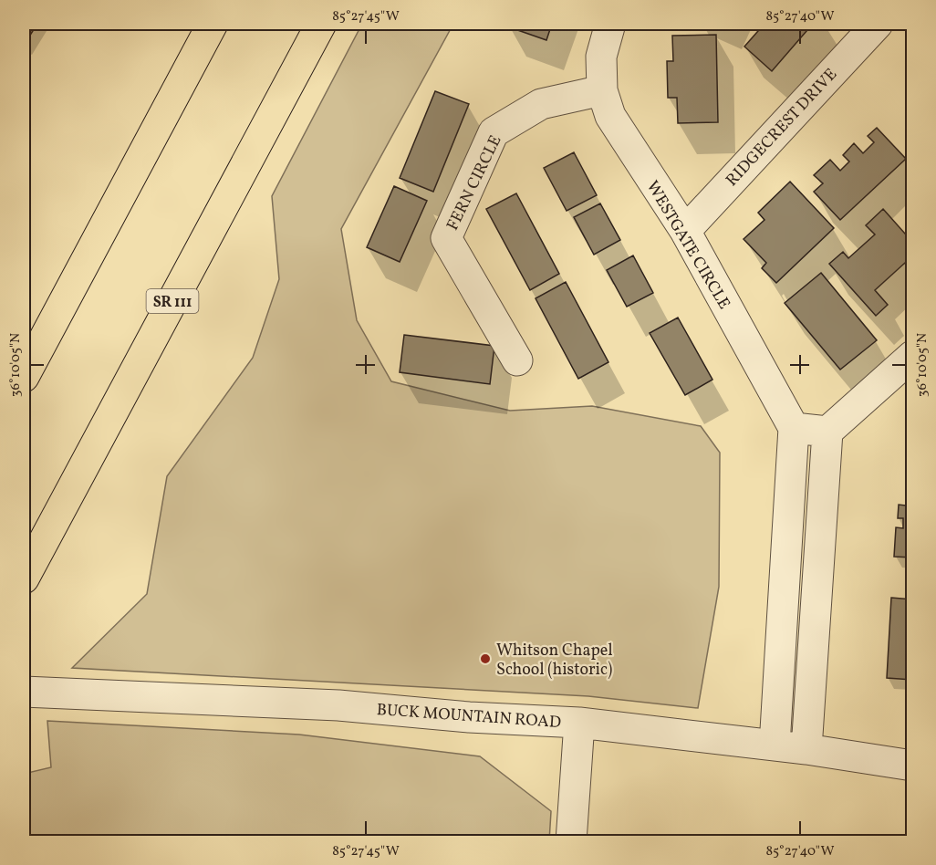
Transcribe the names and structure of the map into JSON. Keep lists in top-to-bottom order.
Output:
{
  "streets": {
    "highway": ["SR 111"],
    "street": [
      "RIDGECREST DRIVE",
      "FERN CIRCLE",
      "WESTGATE CIRCLE",
      "BUCK MOUNTAIN ROAD"
    ]
  },
  "crossings": [
    ["RIDGECREST DRIVE", "WESTGATE CIRCLE"],
    ["FERN CIRCLE", "WESTGATE CIRCLE"]
  ],
  "places": ["Whitson Chapel School (historic)"],
  "coordinates": ["85°27'45\"W", "85°27'40\"W", "36°10'05\"N"]
}
